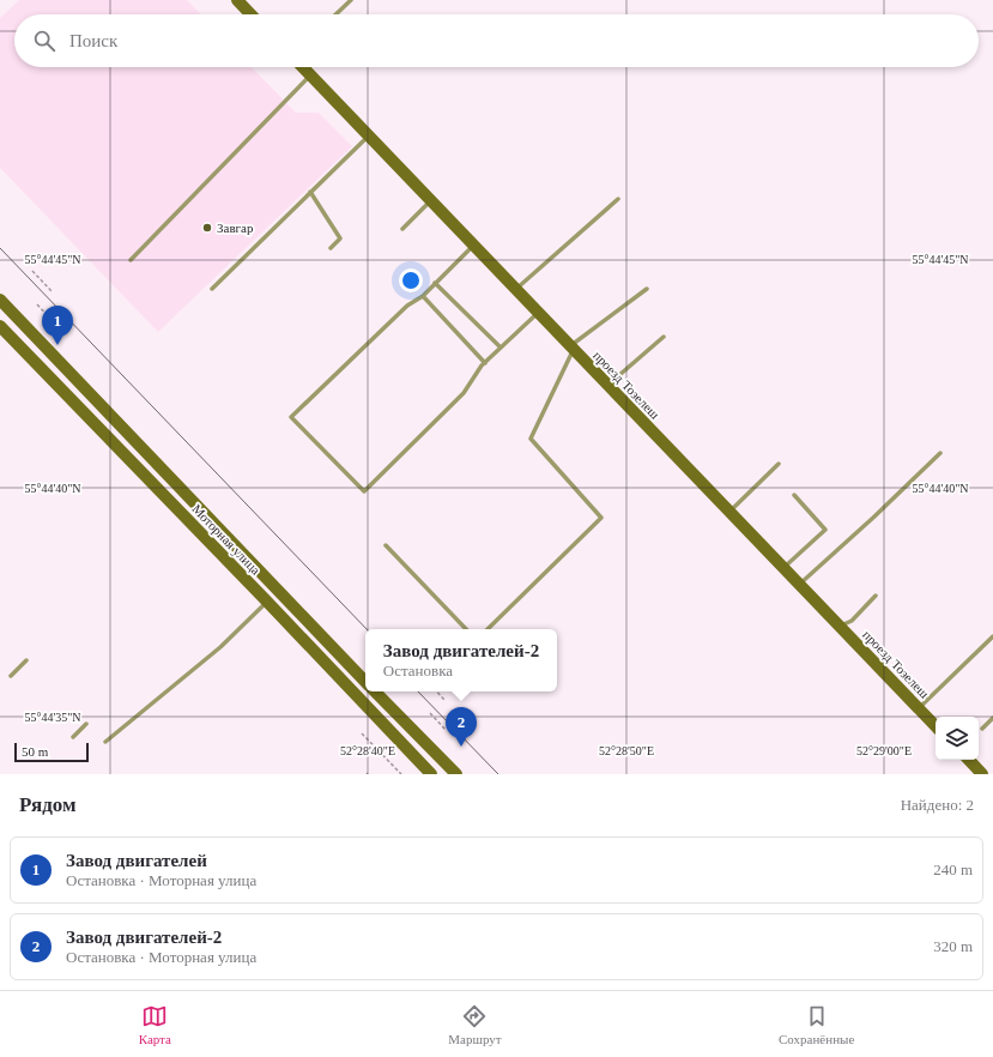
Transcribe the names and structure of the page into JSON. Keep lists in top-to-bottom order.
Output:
{
  "streets": {
    "main road": ["проезд Тозелеш", "Моторная улица"]
  },
  "places": ["Завгар"],
  "scale_bar": "50 m",
  "page": {
    "search": "Поиск",
    "pins": ["1", "2"],
    "popup": ["Завод двигателей-2", "Остановка"],
    "scale": "50 m",
    "heading": ["Рядом", "Найдено: 2"],
    "list": [
      {
        "mark": "1",
        "name": "Завод двигателей",
        "note": "Остановка · Моторная улица",
        "value": "240 m"
      },
      {
        "mark": "2",
        "name": "Завод двигателей-2",
        "note": "Остановка · Моторная улица",
        "value": "320 m"
      }
    ],
    "nav": ["Карта", "Маршрут", "Сохранённые"]
  },
  "coordinates": [
    "55°44'45\"N",
    "55°44'40\"N",
    "55°44'35\"N",
    "52°28'40\"E",
    "52°28'50\"E",
    "52°29'00\"E"
  ]
}
